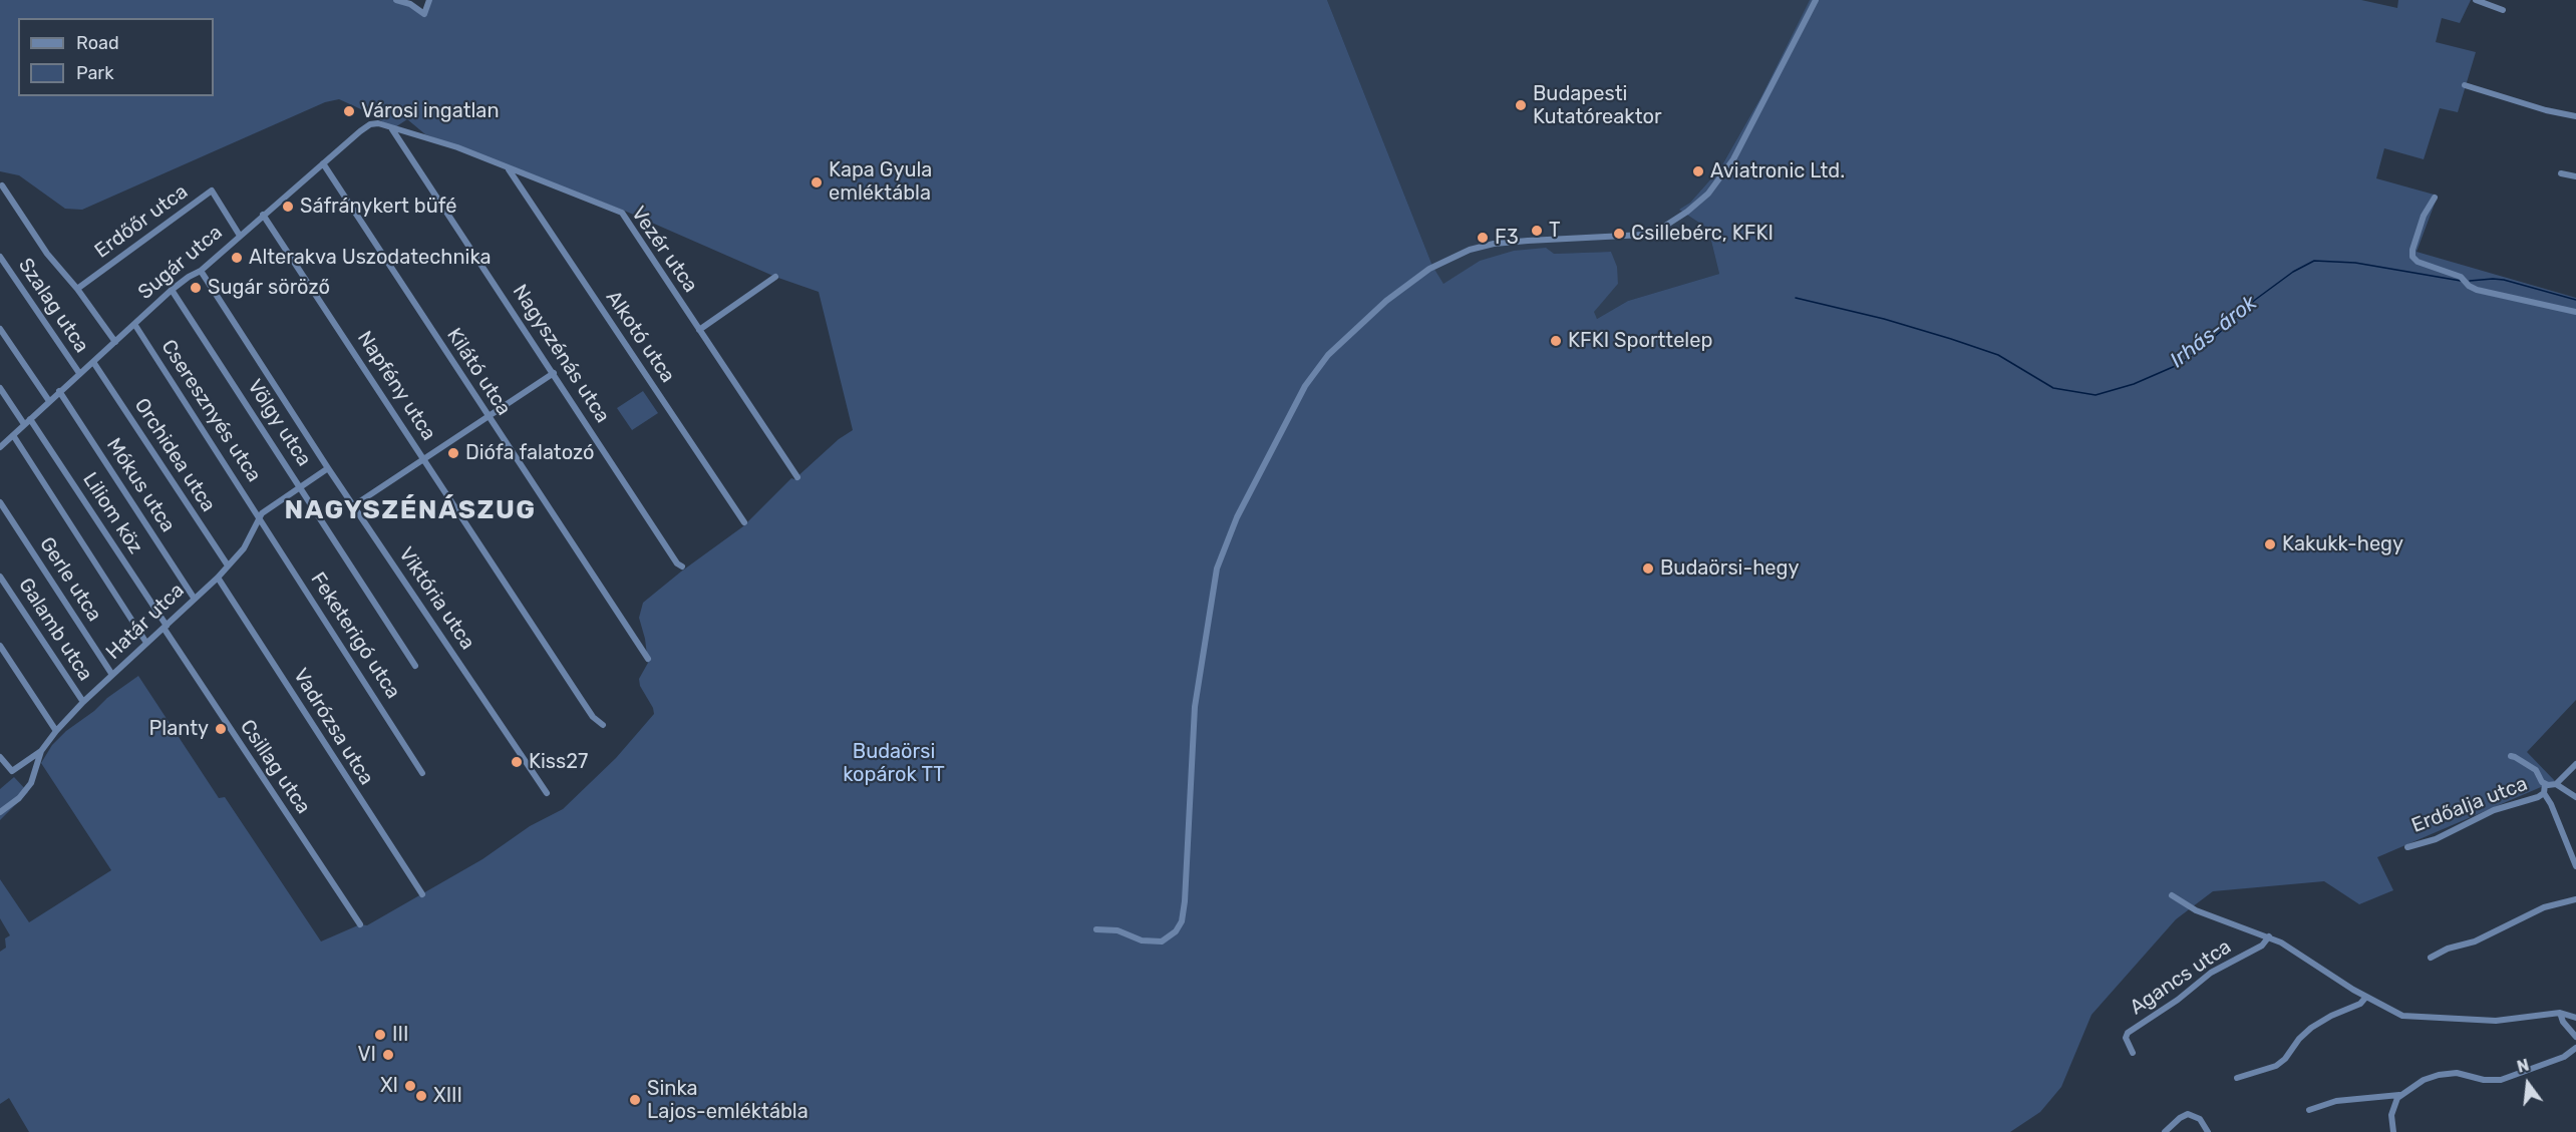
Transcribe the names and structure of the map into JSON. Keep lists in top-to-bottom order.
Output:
{
  "streets": {
    "street": [
      "Erdőőr utca",
      "Vezér utca",
      "Sugár utca",
      "Szalag utca",
      "Alkotó utca",
      "Nagyszénás utca",
      "Kilátó utca",
      "Napfény utca",
      "Cseresznyés utca",
      "Völgy utca",
      "Orchidea utca",
      "Mókus utca",
      "Liliom köz",
      "Gerle utca",
      "Viktória utca",
      "Határ utca",
      "Galamb utca",
      "Feketerigó utca",
      "Vadrózsa utca",
      "Csillag utca",
      "Erdőalja utca",
      "Agancs utca"
    ]
  },
  "crossings": [
    ["Erdőőr utca", "Sugár utca"],
    ["Vezér utca", "Sugár utca"],
    ["Vezér utca", "Alkotó utca"],
    ["Vezér utca", "Nagyszénás utca"],
    ["Sugár utca", "Szalag utca"],
    ["Sugár utca", "Nagyszénás utca"],
    ["Sugár utca", "Kilátó utca"],
    ["Sugár utca", "Napfény utca"],
    ["Sugár utca", "Cseresznyés utca"],
    ["Sugár utca", "Völgy utca"],
    ["Sugár utca", "Orchidea utca"],
    ["Sugár utca", "Mókus utca"],
    ["Sugár utca", "Liliom köz"],
    ["Sugár utca", "Viktória utca"],
    ["Cseresznyés utca", "Határ utca"],
    ["Cseresznyés utca", "Feketerigó utca"],
    ["Orchidea utca", "Határ utca"],
    ["Mókus utca", "Határ utca"],
    ["Liliom köz", "Határ utca"],
    ["Liliom köz", "Csillag utca"],
    ["Gerle utca", "Határ utca"],
    ["Határ utca", "Galamb utca"],
    ["Határ utca", "Feketerigó utca"],
    ["Határ utca", "Vadrózsa utca"],
    ["Határ utca", "Csillag utca"]
  ],
  "districts": ["NAGYSZÉNÁSZUG"],
  "water": ["Irhás-árok"],
  "parks": ["Budaörsi kopárok TT"],
  "places": [
    "Budapesti Kutatóreaktor",
    "Városi ingatlan",
    "Aviatronic Ltd.",
    "Kapa Gyula emléktábla",
    "Sáfránykert büfé",
    "T",
    "Csillebérc, KFKI",
    "F3",
    "Alterakva Uszodatechnika",
    "Sugár söröző",
    "KFKI Sporttelep",
    "Diófa falatozó",
    "Kakukk-hegy",
    "Budaörsi-hegy",
    "Planty",
    "Kiss27",
    "III",
    "VI",
    "XI",
    "XIII",
    "Sinka Lajos-emléktábla"
  ],
  "legend": ["Road", "Park"],
  "north": "top"
}
